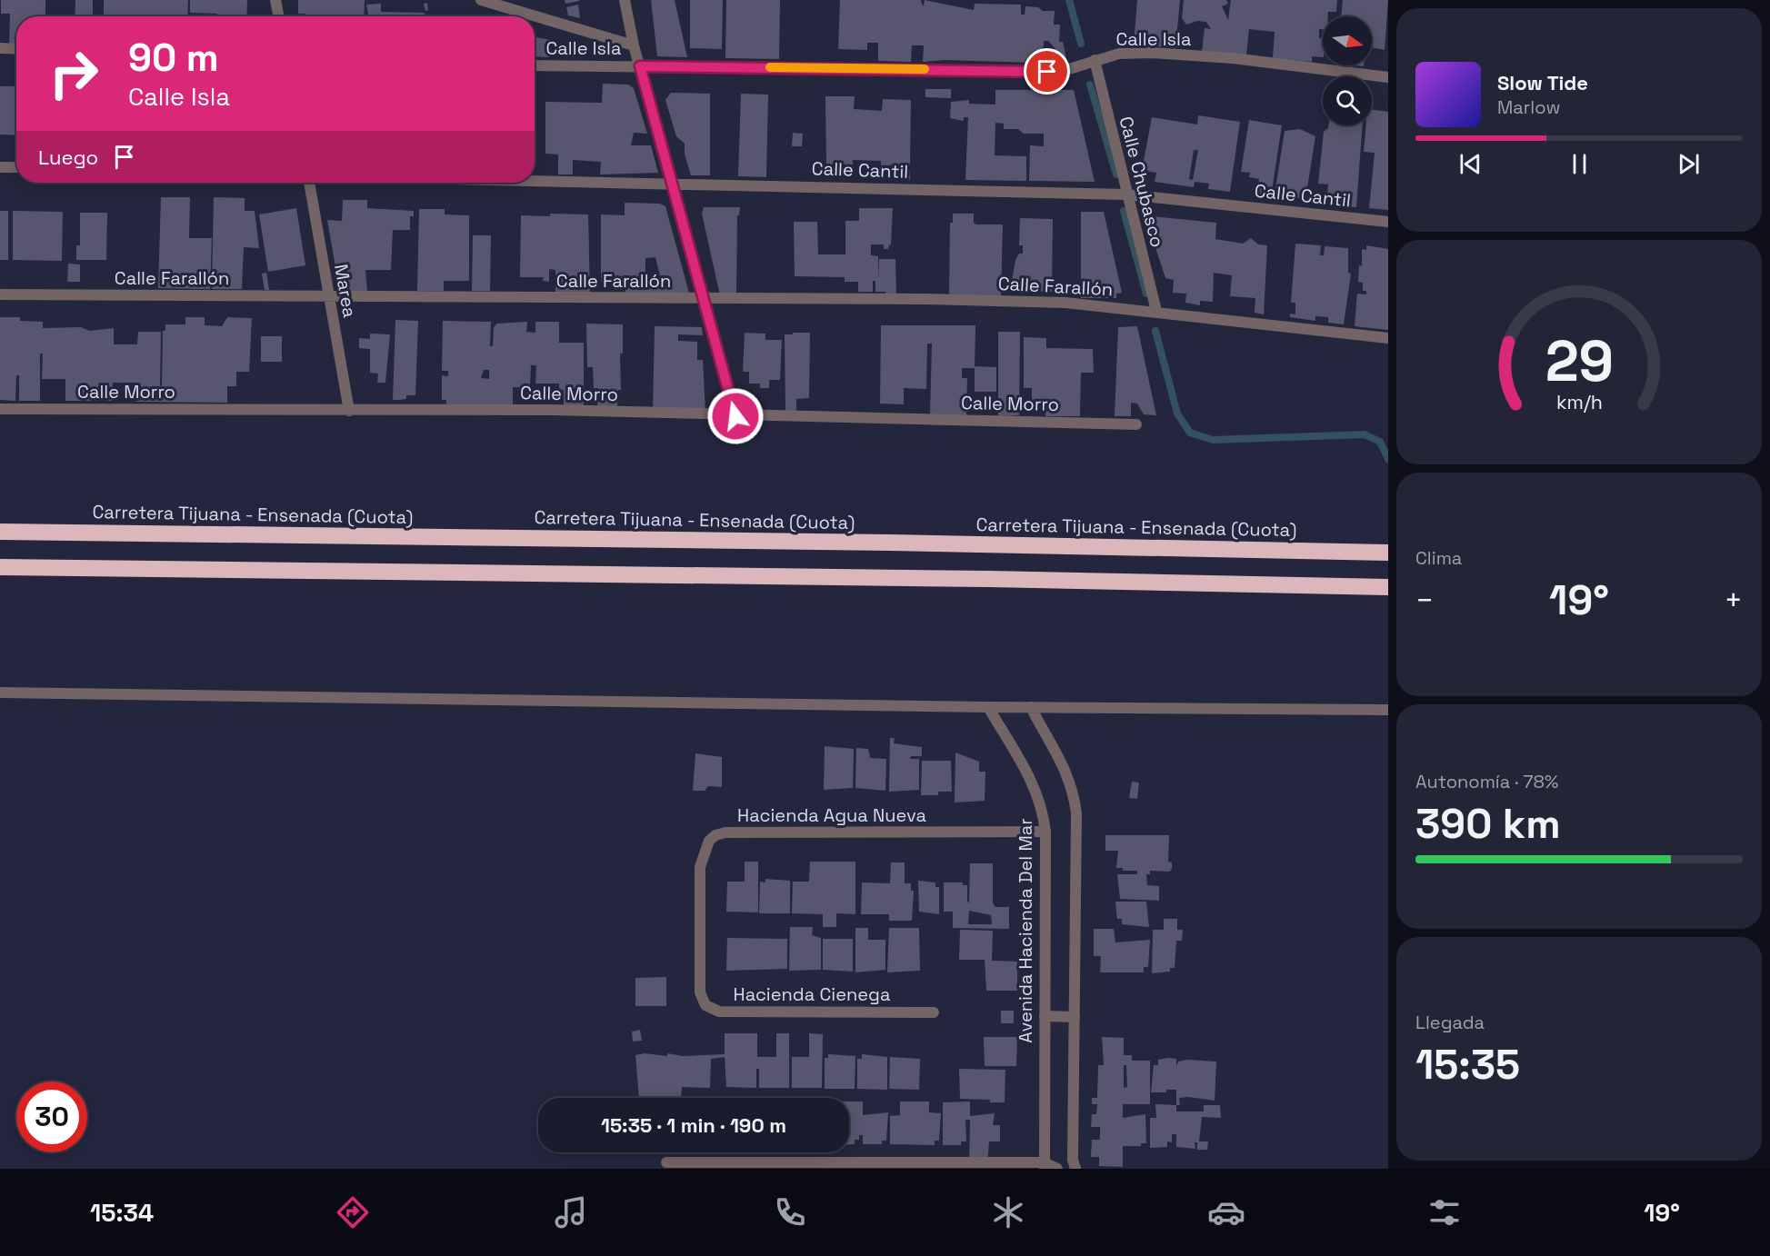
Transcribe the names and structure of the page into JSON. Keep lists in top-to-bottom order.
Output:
{
  "streets": {
    "highway": ["Carretera Tijuana - Ensenada (Cuota)"],
    "street": [
      "Calle Isla",
      "Calle Cantil",
      "Calle Chubasco",
      "Calle Farallón",
      "Marea",
      "Calle Morro",
      "Hacienda Agua Nueva",
      "Avenida Hacienda Del Mar",
      "Hacienda Cienega"
    ]
  },
  "crossings": [
    ["Calle Isla", "Calle Chubasco"],
    ["Calle Cantil", "Calle Chubasco"],
    ["Calle Chubasco", "Calle Farallón"],
    ["Calle Farallón", "Marea"],
    ["Marea", "Calle Morro"],
    ["Hacienda Agua Nueva", "Avenida Hacienda Del Mar"],
    ["Hacienda Agua Nueva", "Hacienda Cienega"]
  ],
  "north": "right",
  "page": {
    "turn": ["90 m", "Calle Isla"],
    "song": ["Slow Tide", "Marlow"],
    "then": "Luego",
    "tile": [
      "Clima",
      ["Autonomía · 78%", "390 km"],
      ["Llegada", "15:35"]
    ],
    "heat": ["−", "19°", "+"],
    "limit": "30",
    "trip": "15:35 · 1 min · 190 m",
    "tabs": ["15:34", "19°"],
    "gauge": ["29", "km/h"]
  }
}
